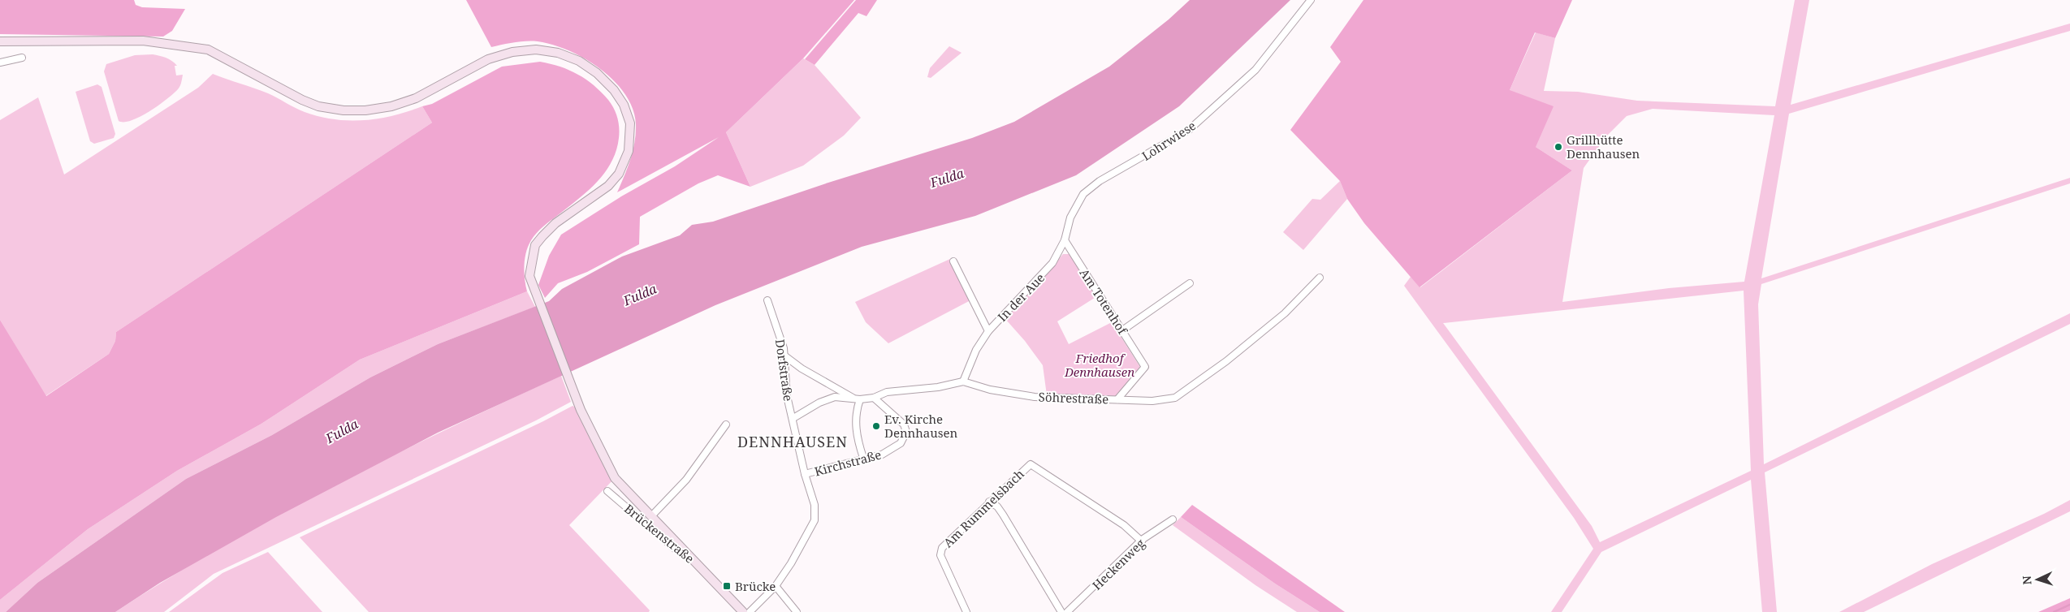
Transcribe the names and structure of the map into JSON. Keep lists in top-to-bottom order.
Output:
{
  "streets": {
    "street": [
      "Lohrwiese",
      "In der Aue",
      "Am Totenhof",
      "Dorfstraße",
      "Söhrestraße",
      "Kirchstraße",
      "Am Rummelsbach",
      "Brückenstraße",
      "Heckenweg"
    ]
  },
  "crossings": [
    ["Lohrwiese", "In der Aue"],
    ["Lohrwiese", "Am Totenhof"],
    ["In der Aue", "Söhrestraße"],
    ["Am Totenhof", "Söhrestraße"],
    ["Dorfstraße", "Söhrestraße"],
    ["Dorfstraße", "Kirchstraße"],
    ["Söhrestraße", "Kirchstraße"],
    ["Am Rummelsbach", "Heckenweg"]
  ],
  "districts": ["DENNHAUSEN"],
  "water": ["Fulda"],
  "parks": ["Friedhof Dennhausen"],
  "places": {
    "other": ["Grillhütte Dennhausen", "Ev. Kirche Dennhausen"],
    "transit": ["Brücke"]
  },
  "north": "left"
}
